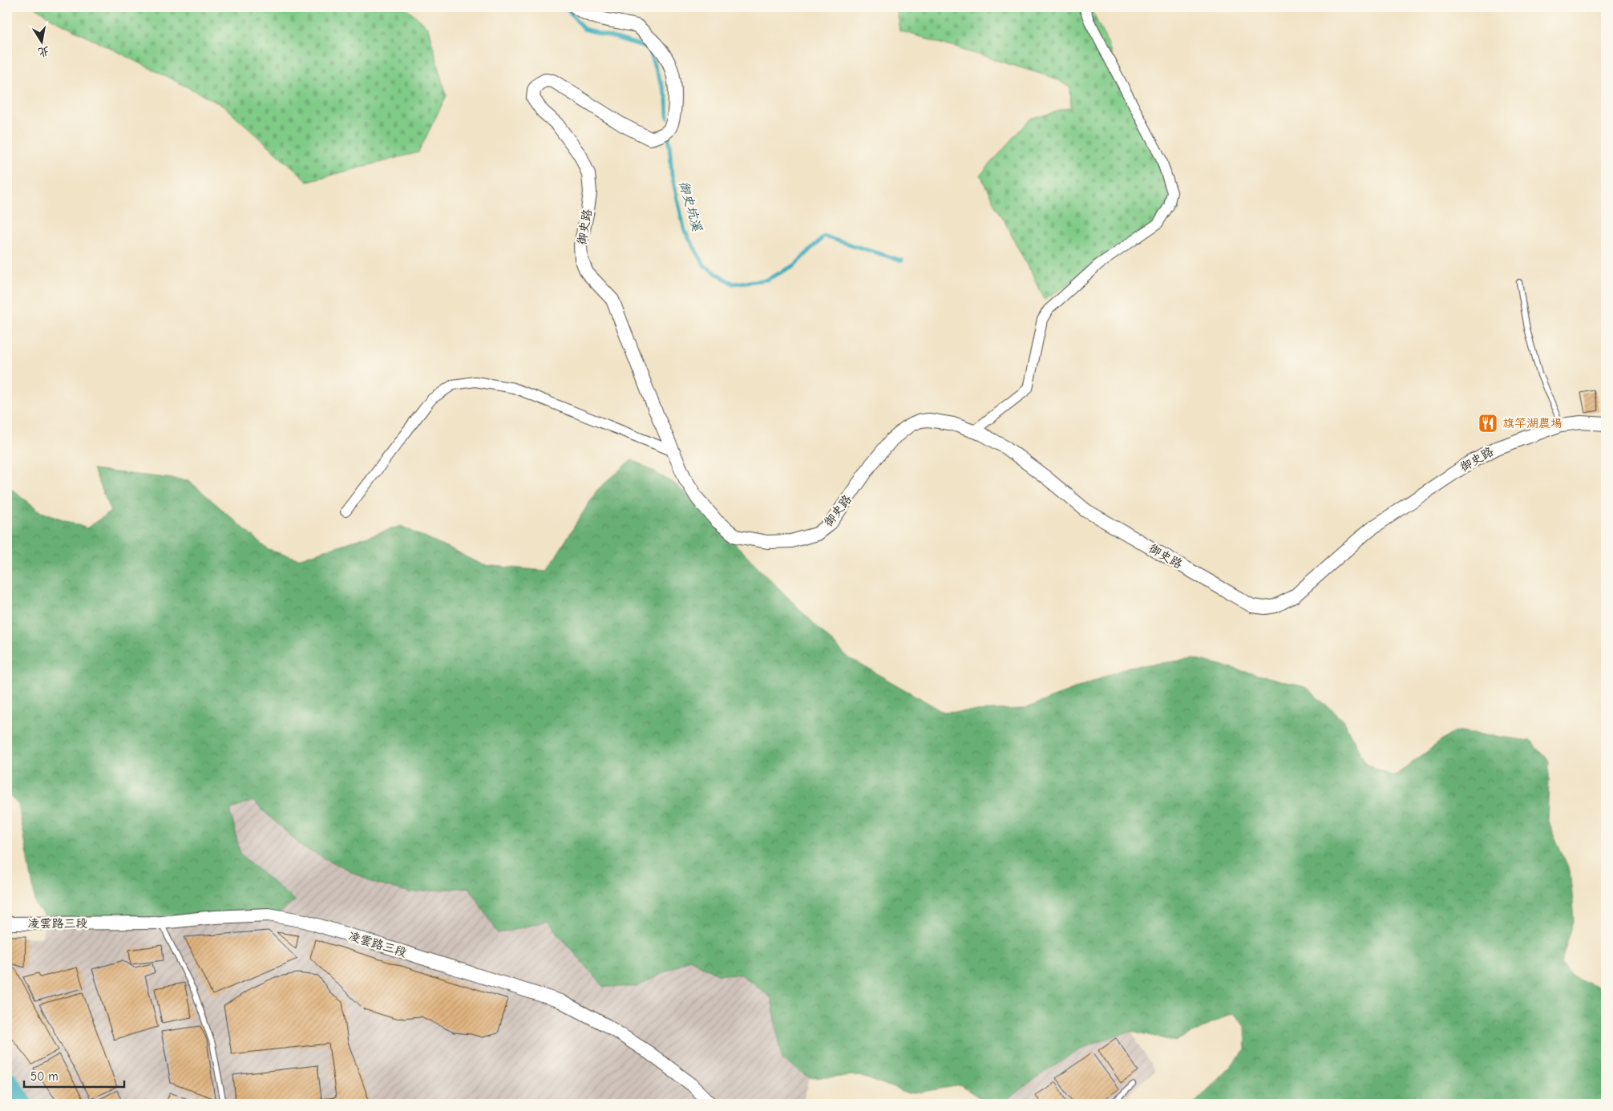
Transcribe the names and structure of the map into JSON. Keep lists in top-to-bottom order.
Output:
{
  "streets": {
    "street": ["御史路", "凌雲路三段"]
  },
  "water": ["御史坑溪"],
  "places": {
    "restaurant": ["旗竿湖農場"]
  },
  "scale_bar": "50 m",
  "north": "bottom"
}
